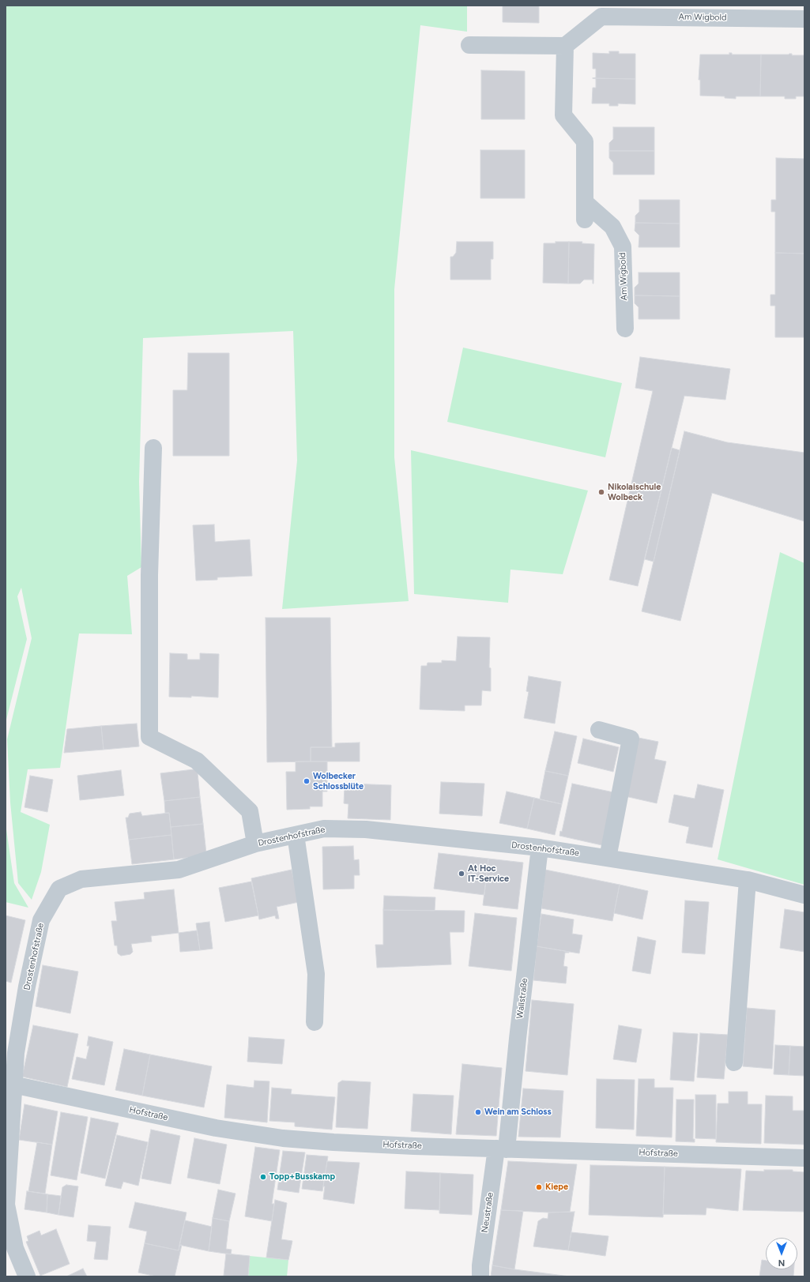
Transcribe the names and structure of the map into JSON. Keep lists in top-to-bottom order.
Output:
{
  "streets": {
    "street": [
      "Am Wigbold",
      "Drostenhofstraße",
      "Wallstraße",
      "Hofstraße",
      "Neustraße"
    ]
  },
  "crossings": [
    ["Drostenhofstraße", "Wallstraße"],
    ["Drostenhofstraße", "Hofstraße"],
    ["Wallstraße", "Hofstraße"],
    ["Wallstraße", "Neustraße"],
    ["Hofstraße", "Neustraße"]
  ],
  "places": [
    "Nikolaischule Wolbeck",
    "Wolbecker Schlossblüte",
    "At Hoc IT-Service",
    "Wein am Schloss",
    "Topp+Busskamp",
    "Kiepe"
  ],
  "north": "bottom"
}
